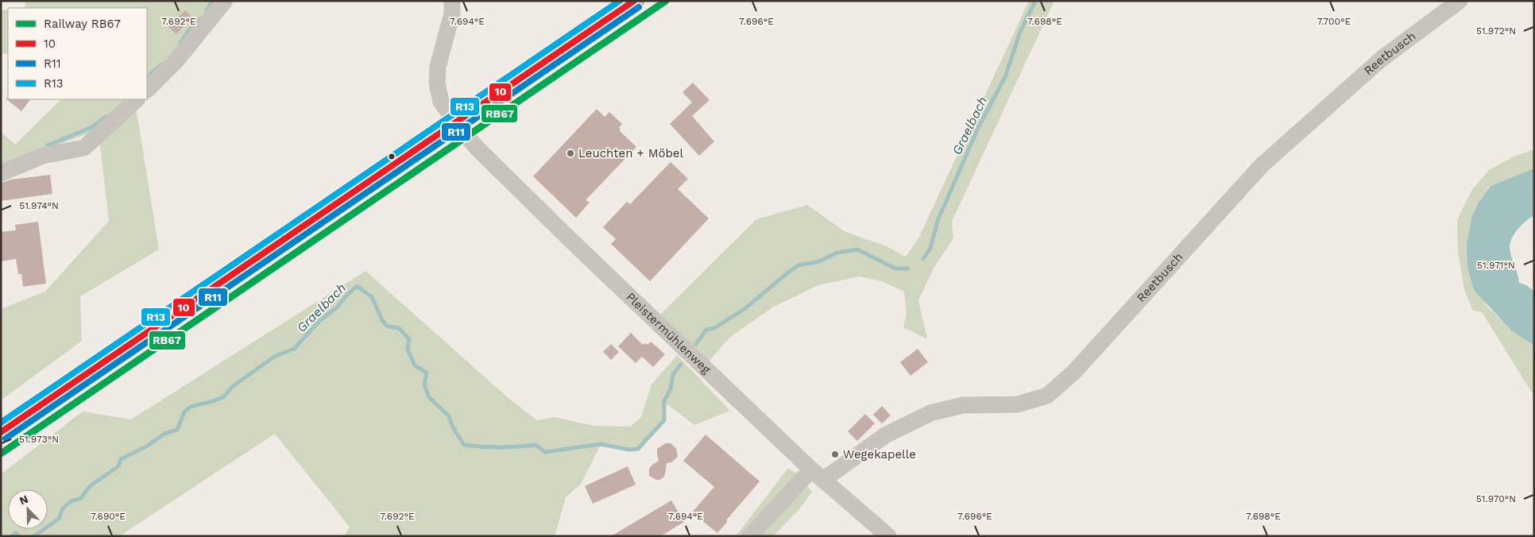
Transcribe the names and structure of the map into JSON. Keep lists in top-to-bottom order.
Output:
{
  "streets": {
    "street": ["Reetbusch", "Pleistermühlenweg"]
  },
  "crossings": [
    ["Reetbusch", "Pleistermühlenweg"]
  ],
  "water": ["Graelbach"],
  "places": ["Leuchten + Möbel", "Wegekapelle"],
  "lines": [
    "rail line RB67",
    "transit line 10",
    "transit line R13",
    "transit line R11"
  ],
  "legend": [
    "Railway RB67",
    "10",
    "R11",
    "R13"
  ],
  "north": "top left",
  "coordinates": [
    "7.692°E",
    "7.694°E",
    "7.696°E",
    "7.698°E",
    "7.700°E",
    "51.972°N",
    "51.974°N",
    "51.971°N",
    "51.973°N",
    "51.970°N",
    "7.690°E"
  ]
}
